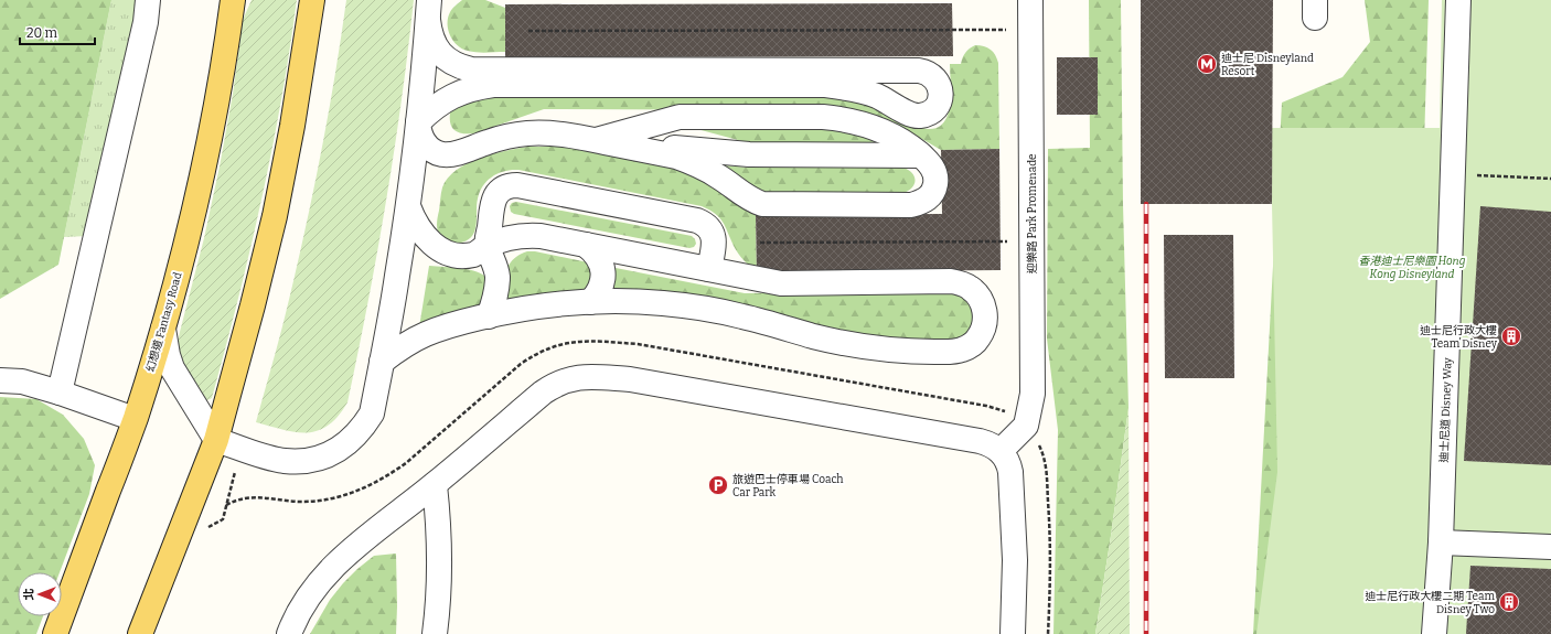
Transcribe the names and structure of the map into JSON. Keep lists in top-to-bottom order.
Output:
{
  "streets": {
    "main road": ["幻想道 Fantasy Road"],
    "street": ["迎樂路 Park Promenade", "迪士尼道 Disney Way"]
  },
  "parks": ["香港迪士尼樂園 Hong Kong Disneyland"],
  "places": {
    "metro station": ["迪士尼 Disneyland Resort"],
    "building": ["迪士尼行政大樓 Team Disney", "迪士尼行政大樓二期 Team Disney Two"],
    "parking": ["旅遊巴士停車場 Coach Car Park"]
  },
  "scale_bar": "20 m",
  "north": "left"
}
